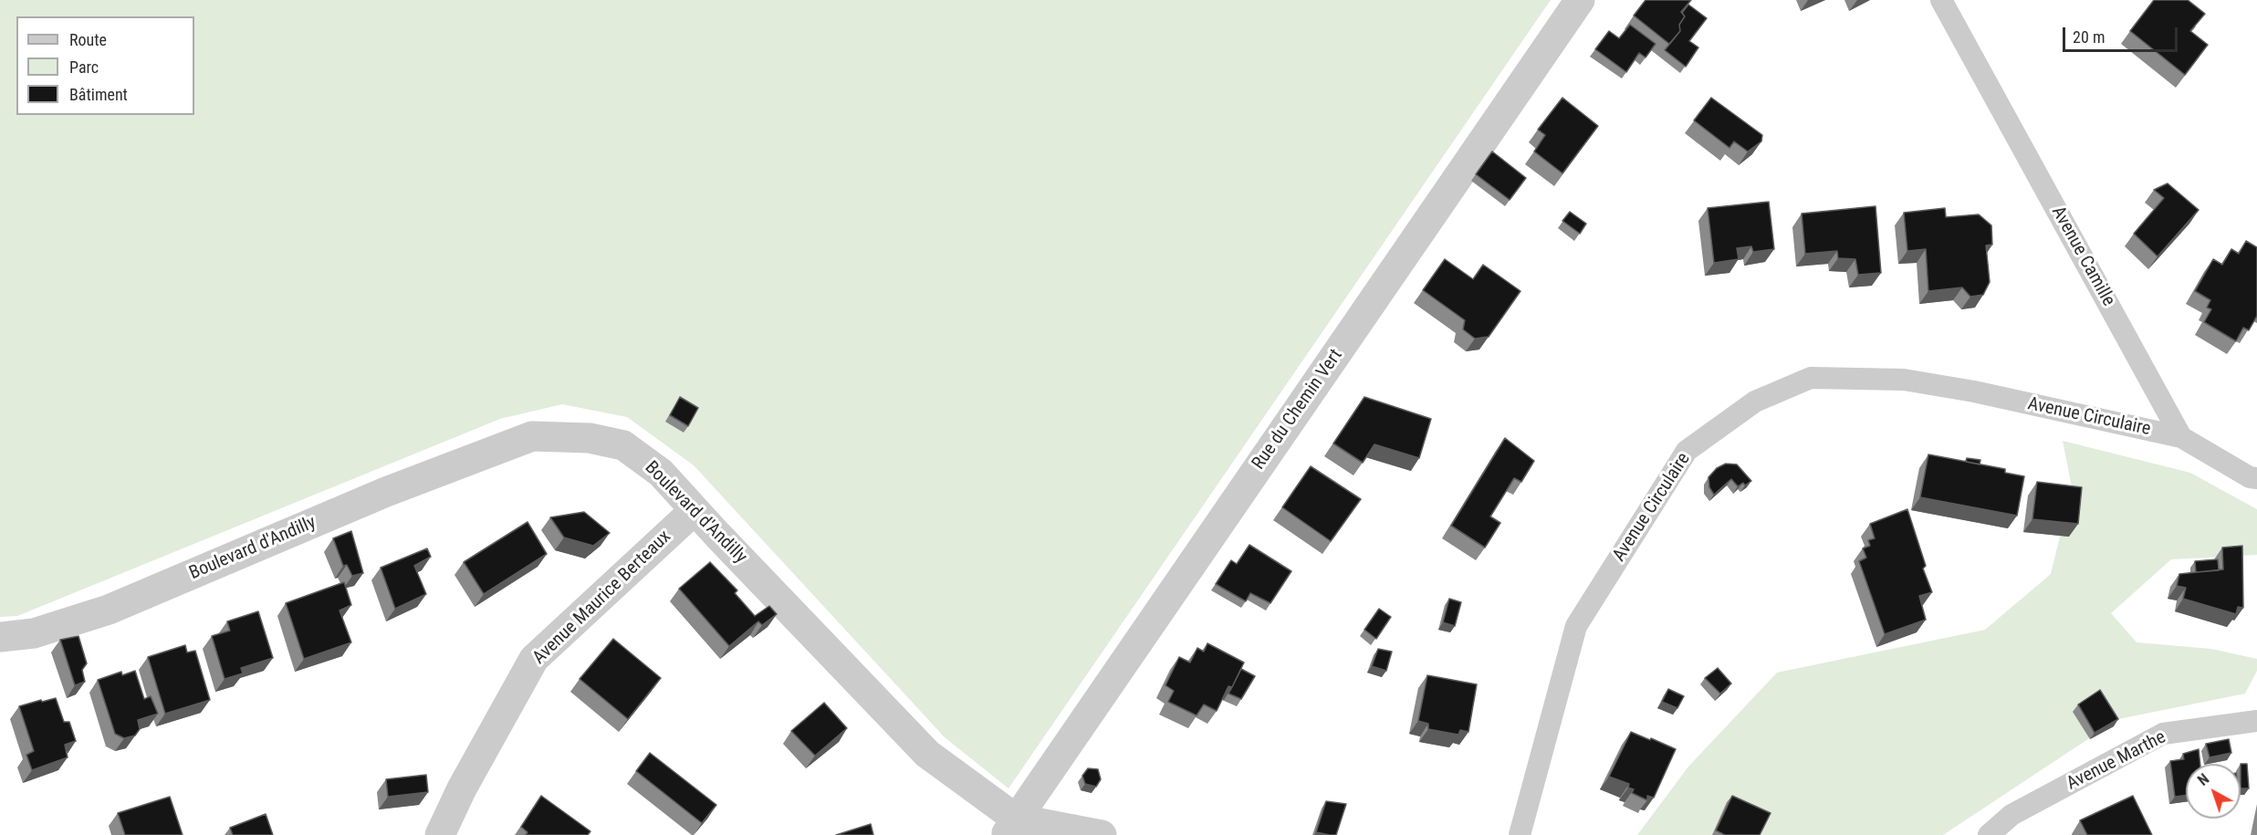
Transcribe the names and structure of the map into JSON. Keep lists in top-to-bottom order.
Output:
{
  "streets": {
    "street": ["Rue du Chemin Vert", "Boulevard d'Andilly", "Avenue Maurice Berteaux"],
    "lane": ["Avenue Camille", "Avenue Circulaire", "Avenue Marthe"]
  },
  "crossings": [
    ["Avenue Camille", "Avenue Circulaire"],
    ["Rue du Chemin Vert", "Boulevard d'Andilly"],
    ["Boulevard d'Andilly", "Avenue Maurice Berteaux"]
  ],
  "legend": ["Route", "Parc", "Bâtiment"],
  "scale_bar": "20 m",
  "north": "top left"
}
